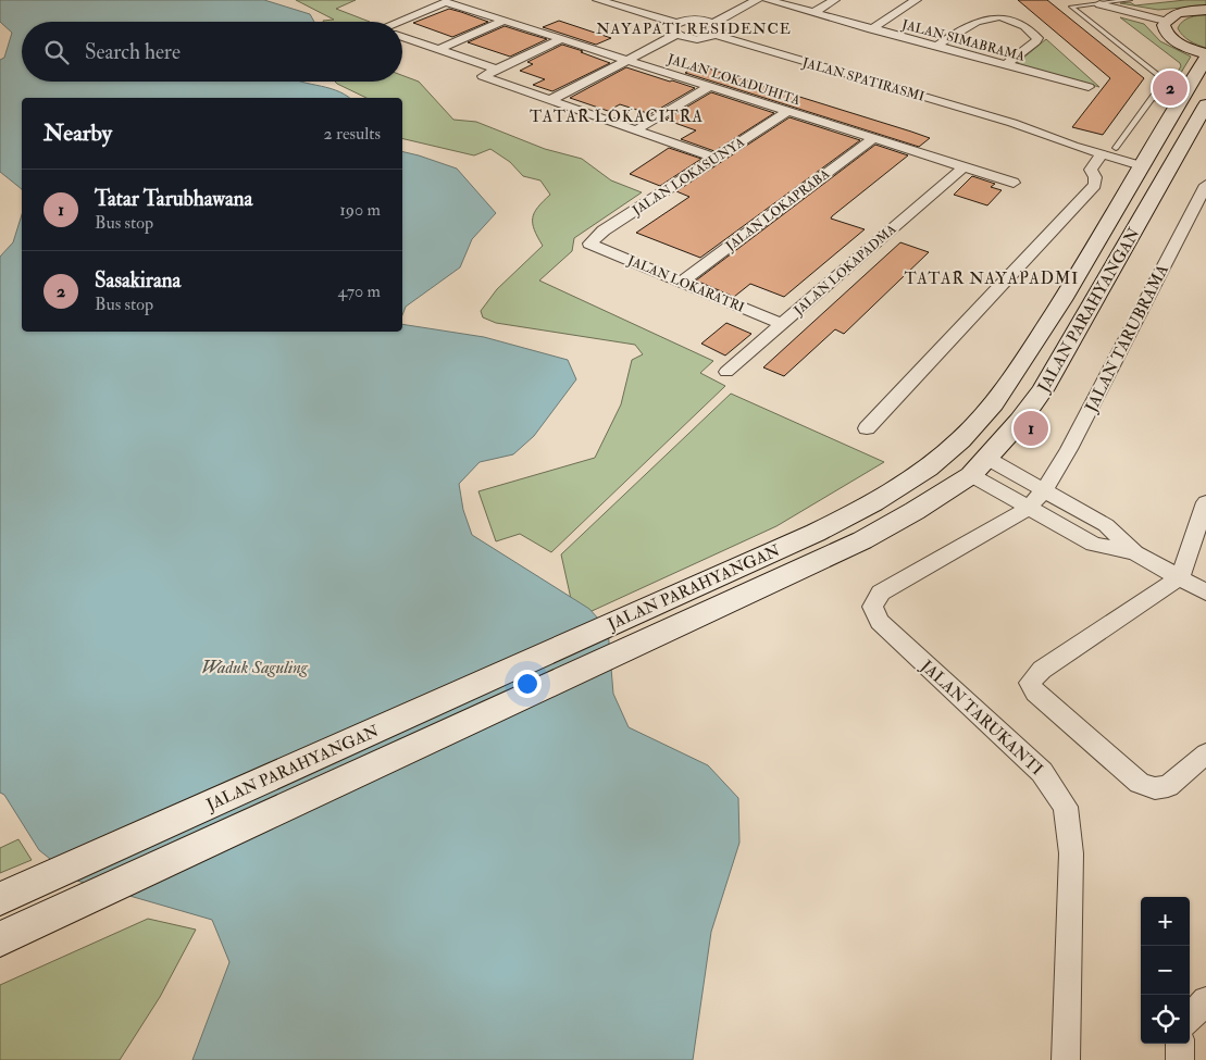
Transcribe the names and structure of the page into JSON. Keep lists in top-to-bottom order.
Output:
{
  "streets": {
    "main road": ["JALAN PARAHYANGAN"],
    "street": [
      "JALAN SIMABRAMA",
      "JALAN LOKADUHITA",
      "JALAN SPATIRASMI",
      "JALAN LOKASUNYA",
      "JALAN LOKAPRABA",
      "JALAN LOKAPADMA",
      "JALAN LOKARATRI",
      "JALAN TARUBRAMA",
      "JALAN TARUKANTI"
    ]
  },
  "crossings": [
    ["JALAN LOKADUHITA", "JALAN LOKASUNYA"],
    ["JALAN LOKADUHITA", "JALAN LOKAPRABA"],
    ["JALAN LOKADUHITA", "JALAN LOKAPADMA"],
    ["JALAN SPATIRASMI", "JALAN PARAHYANGAN"],
    ["JALAN LOKASUNYA", "JALAN LOKARATRI"],
    ["JALAN LOKAPRABA", "JALAN LOKARATRI"],
    ["JALAN LOKAPADMA", "JALAN LOKARATRI"],
    ["JALAN TARUBRAMA", "JALAN TARUKANTI"]
  ],
  "districts": ["NAYAPATI RESIDENCE", "TATAR LOKACITRA", "TATAR NAYAPADMI"],
  "water": ["Waduk Saguling"],
  "page": {
    "search": "Search here",
    "pins": ["2", "1"],
    "heading": ["Nearby", "2 results"],
    "list": [
      {
        "mark": "1",
        "name": "Tatar Tarubhawana",
        "note": "Bus stop",
        "value": "190 m"
      },
      {
        "mark": "2",
        "name": "Sasakirana",
        "note": "Bus stop",
        "value": "470 m"
      }
    ],
    "map_buttons": ["+", "−"]
  }
}
